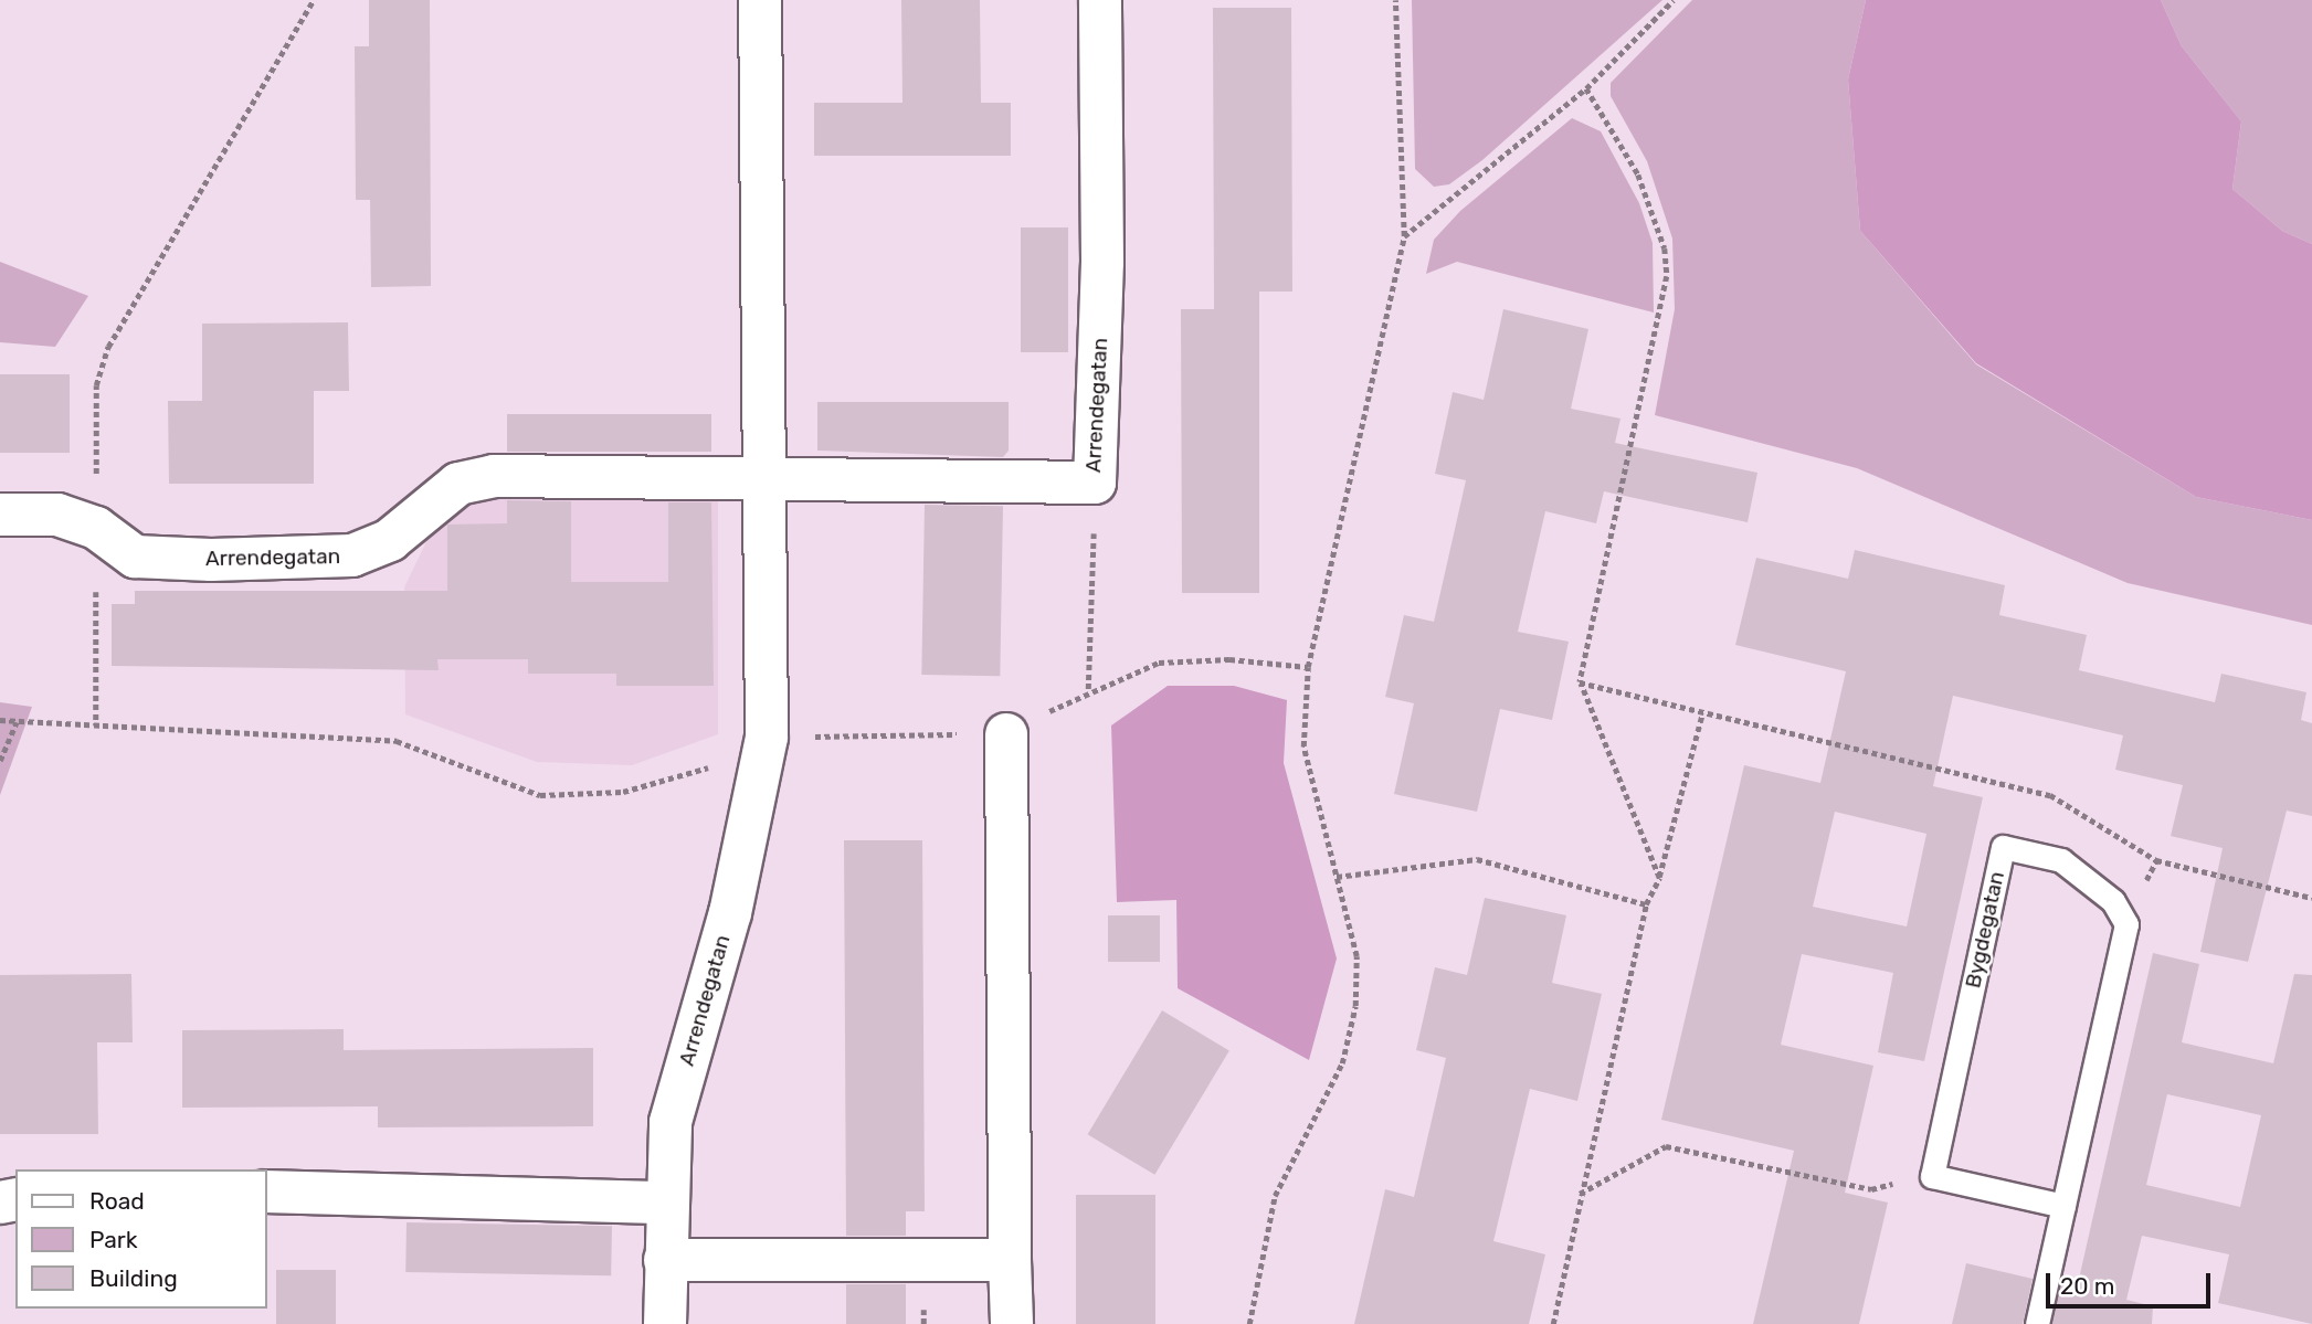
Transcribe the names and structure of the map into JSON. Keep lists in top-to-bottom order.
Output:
{
  "streets": {
    "street": ["Arrendegatan"],
    "lane": ["Bygdegatan"]
  },
  "legend": ["Road", "Park", "Building"],
  "scale_bar": "20 m"
}
